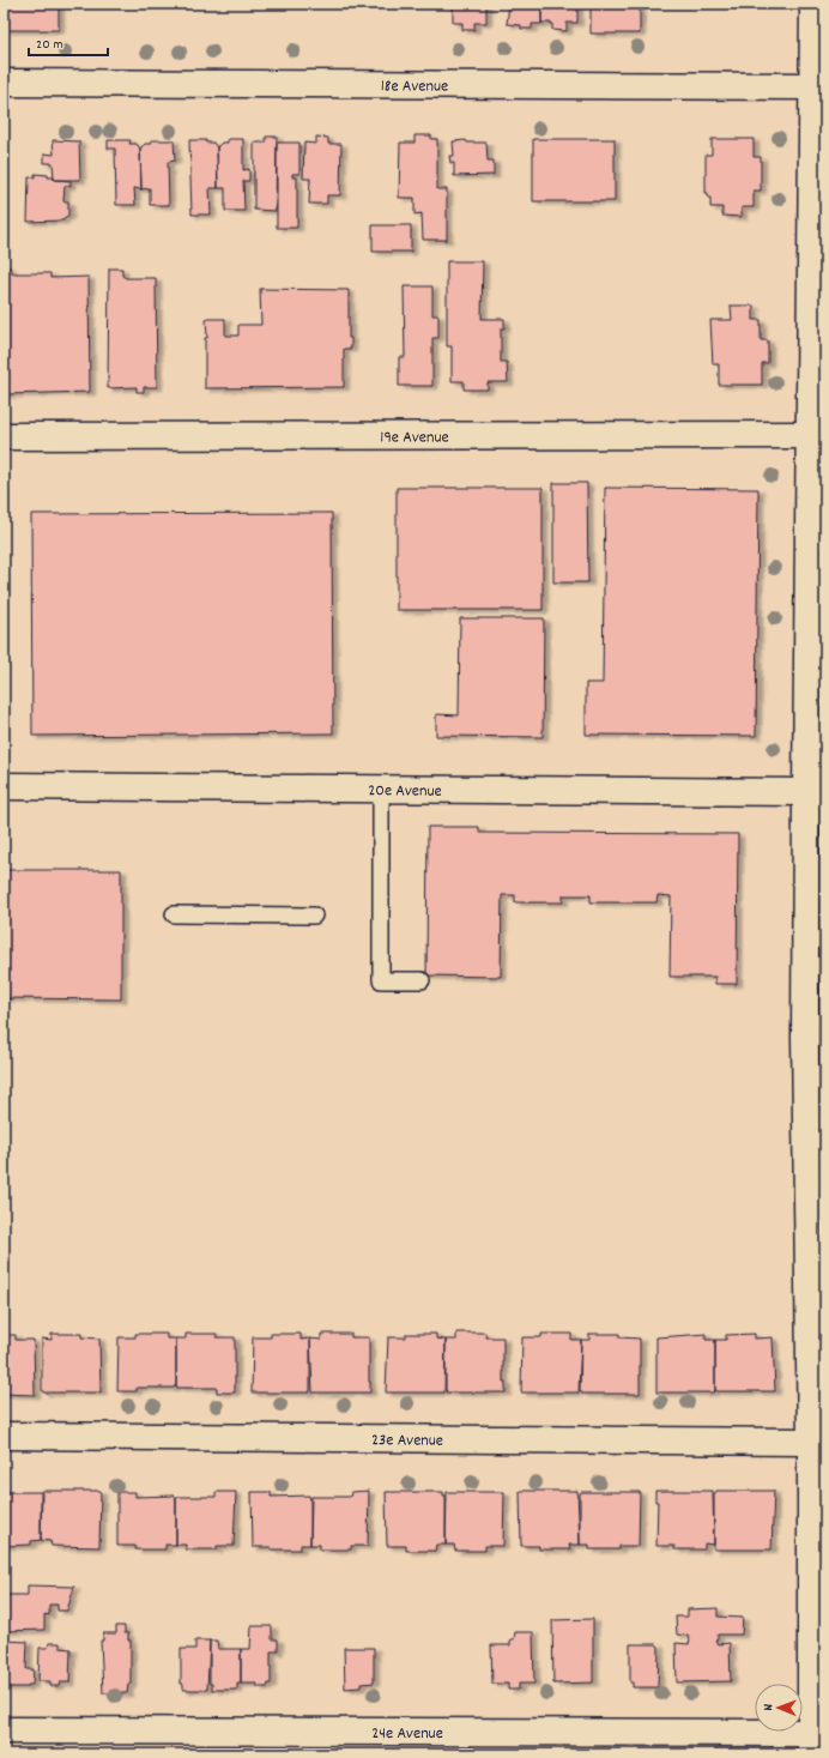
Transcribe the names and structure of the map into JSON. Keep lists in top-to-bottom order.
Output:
{
  "streets": {
    "street": [
      "18e Avenue",
      "19e Avenue",
      "20e Avenue",
      "23e Avenue",
      "24e Avenue"
    ]
  },
  "scale_bar": "20 m",
  "north": "left"
}
